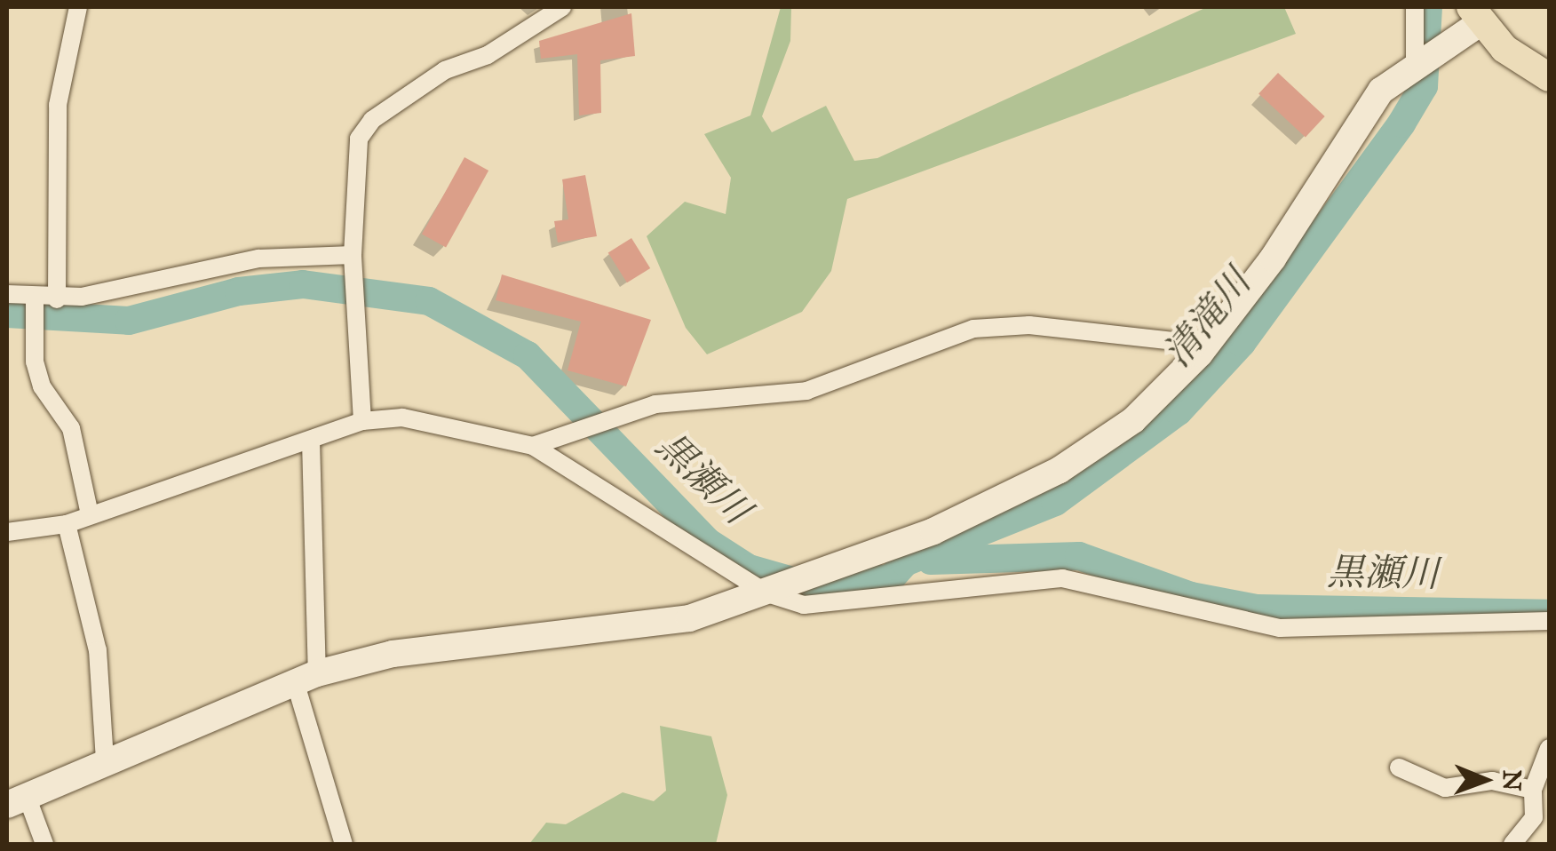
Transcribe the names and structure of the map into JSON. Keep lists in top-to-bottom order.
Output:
{
  "water": ["清滝川", "黒瀬川"],
  "north": "right"
}
